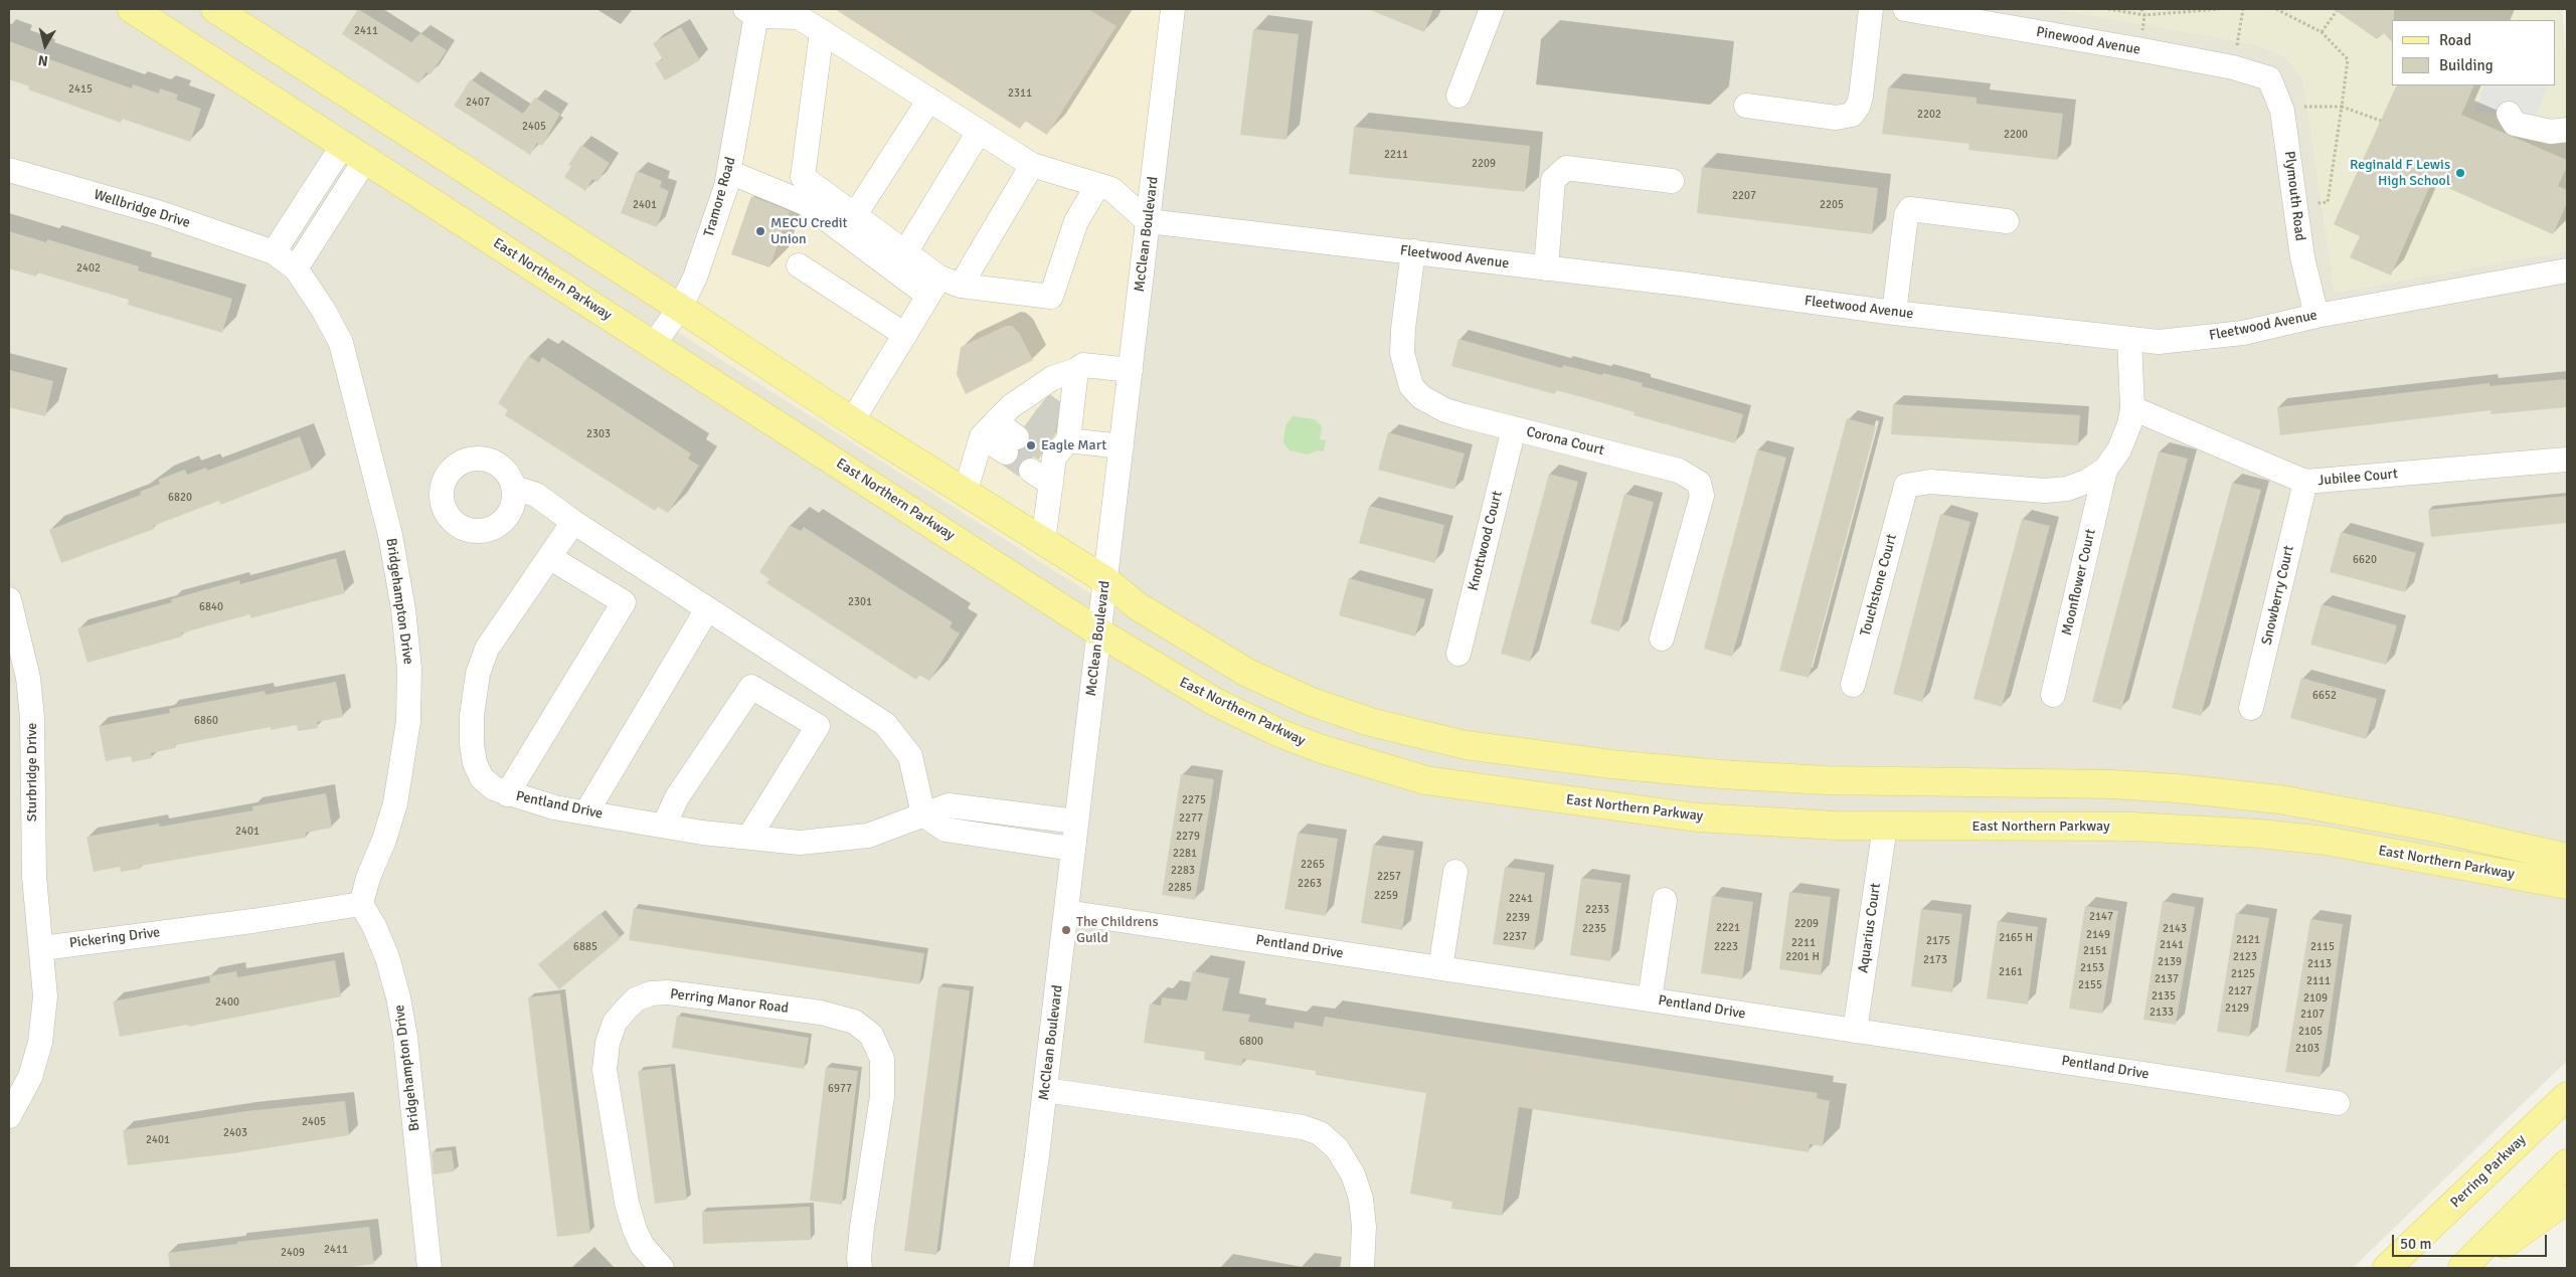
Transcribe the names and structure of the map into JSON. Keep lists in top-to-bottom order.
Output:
{
  "streets": {
    "main road": ["East Northern Parkway", "Perring Parkway"],
    "street": [
      "Pinewood Avenue",
      "Plymouth Road",
      "Tramore Road",
      "Wellbridge Drive",
      "McClean Boulevard",
      "Fleetwood Avenue",
      "Corona Court",
      "Jubilee Court",
      "Knottwood Court",
      "Moonflower Court",
      "Touchstone Court",
      "Snowberry Court",
      "Bridgehampton Drive",
      "Sturbridge Drive",
      "Pentland Drive",
      "Aquarius Court",
      "Pickering Drive",
      "Perring Manor Road"
    ]
  },
  "crossings": [
    ["Pinewood Avenue", "Plymouth Road"],
    ["Plymouth Road", "Fleetwood Avenue"],
    ["Tramore Road", "East Northern Parkway"],
    ["McClean Boulevard", "Fleetwood Avenue"],
    ["McClean Boulevard", "East Northern Parkway"],
    ["McClean Boulevard", "Pentland Drive"],
    ["Fleetwood Avenue", "Corona Court"],
    ["East Northern Parkway", "Aquarius Court"],
    ["Corona Court", "Knottwood Court"],
    ["Jubilee Court", "Snowberry Court"],
    ["Moonflower Court", "Touchstone Court"],
    ["Bridgehampton Drive", "Pickering Drive"],
    ["Sturbridge Drive", "Pickering Drive"],
    ["Pentland Drive", "Aquarius Court"]
  ],
  "places": [
    "Reginald F Lewis High School",
    "MECU Credit Union",
    "Eagle Mart",
    "The Childrens Guild"
  ],
  "house_numbers": [
    "2411",
    "2415",
    "2311",
    "2407",
    "2202",
    "2405",
    "2200",
    "2211",
    "2209",
    "2207",
    "2401",
    "2205",
    "2402",
    "2303",
    "6820",
    "6620",
    "2301",
    "6840",
    "6652",
    "6860",
    "2275",
    "2277",
    "2401",
    "2279",
    "2281",
    "2265",
    "2283",
    "2257",
    "2263",
    "2285",
    "2259",
    "2241",
    "2233",
    "2147",
    "2239",
    "2209",
    "2221",
    "2235",
    "2143",
    "2149",
    "2237",
    "2165 H",
    "2121",
    "2175",
    "2211",
    "2141",
    "6885",
    "2223",
    "2115",
    "2151",
    "2201 H",
    "2123",
    "2173",
    "2139",
    "2113",
    "2153",
    "2161",
    "2125",
    "2137",
    "2111",
    "2155",
    "2127",
    "2135",
    "2109",
    "2400",
    "2129",
    "2133",
    "2107",
    "2105",
    "6800",
    "2103",
    "6977",
    "2405",
    "2403",
    "2401",
    "2411",
    "2409"
  ],
  "legend": ["Road", "Building"],
  "scale_bar": "50 m",
  "north": "bottom"
}
